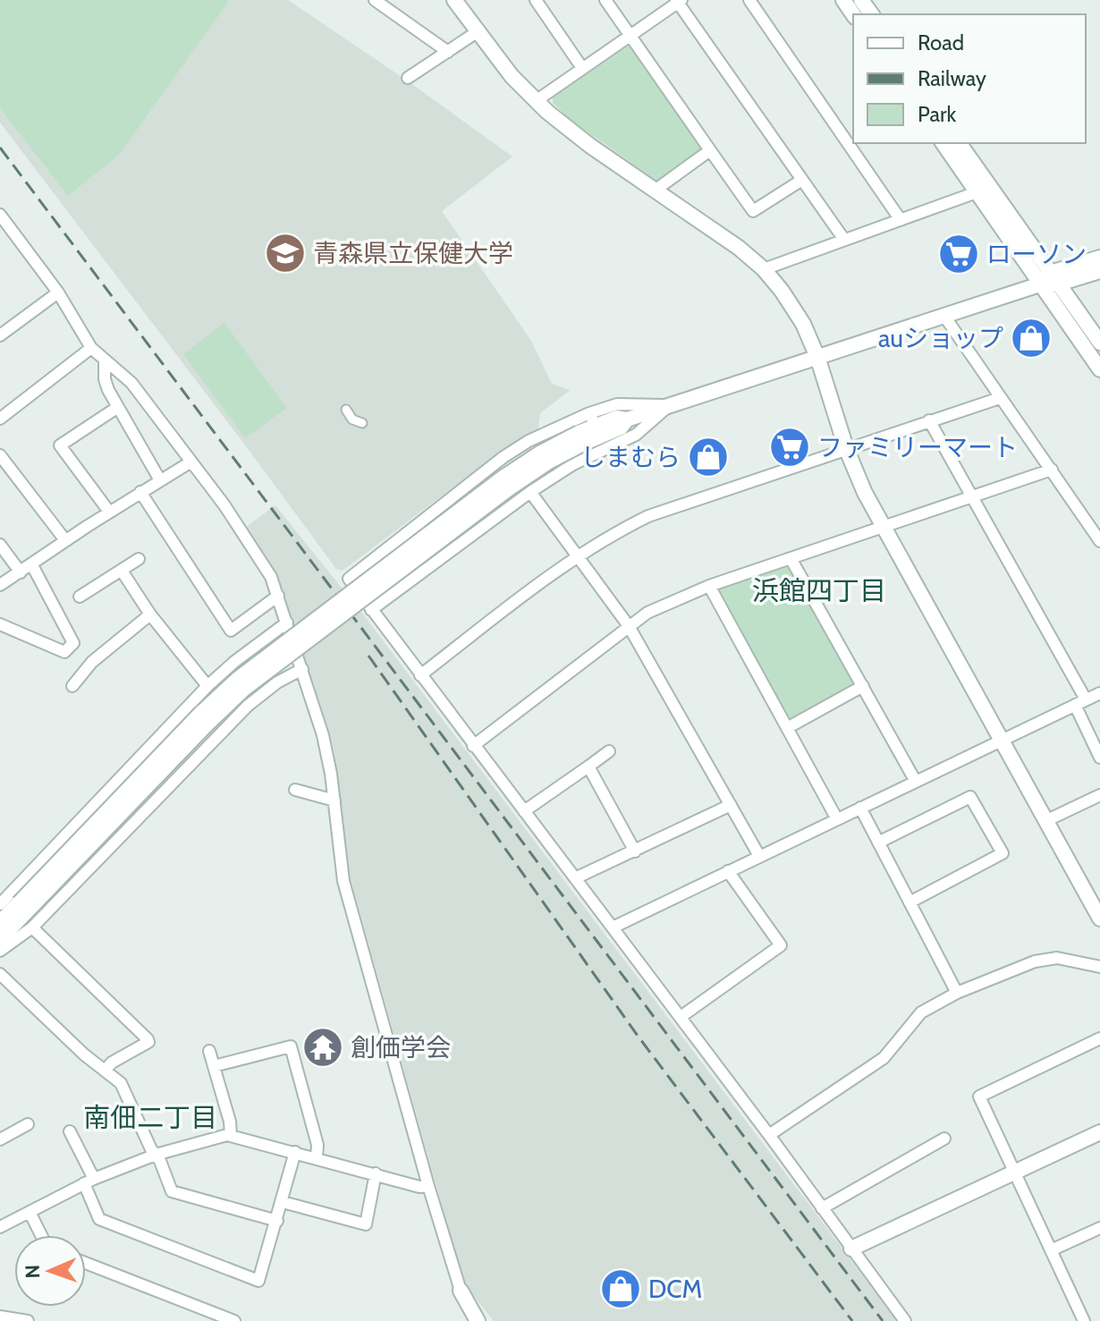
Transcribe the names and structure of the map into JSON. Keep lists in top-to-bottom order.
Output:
{
  "districts": ["浜館四丁目", "南佃二丁目"],
  "places": {
    "school or university": ["青森県立保健大学"],
    "supermarket": ["ローソン", "ファミリーマート"],
    "shop": ["auショップ", "しまむら", "DCM"],
    "temple": ["創価学会"]
  },
  "legend": ["Road", "Railway", "Park"],
  "north": "left"
}
